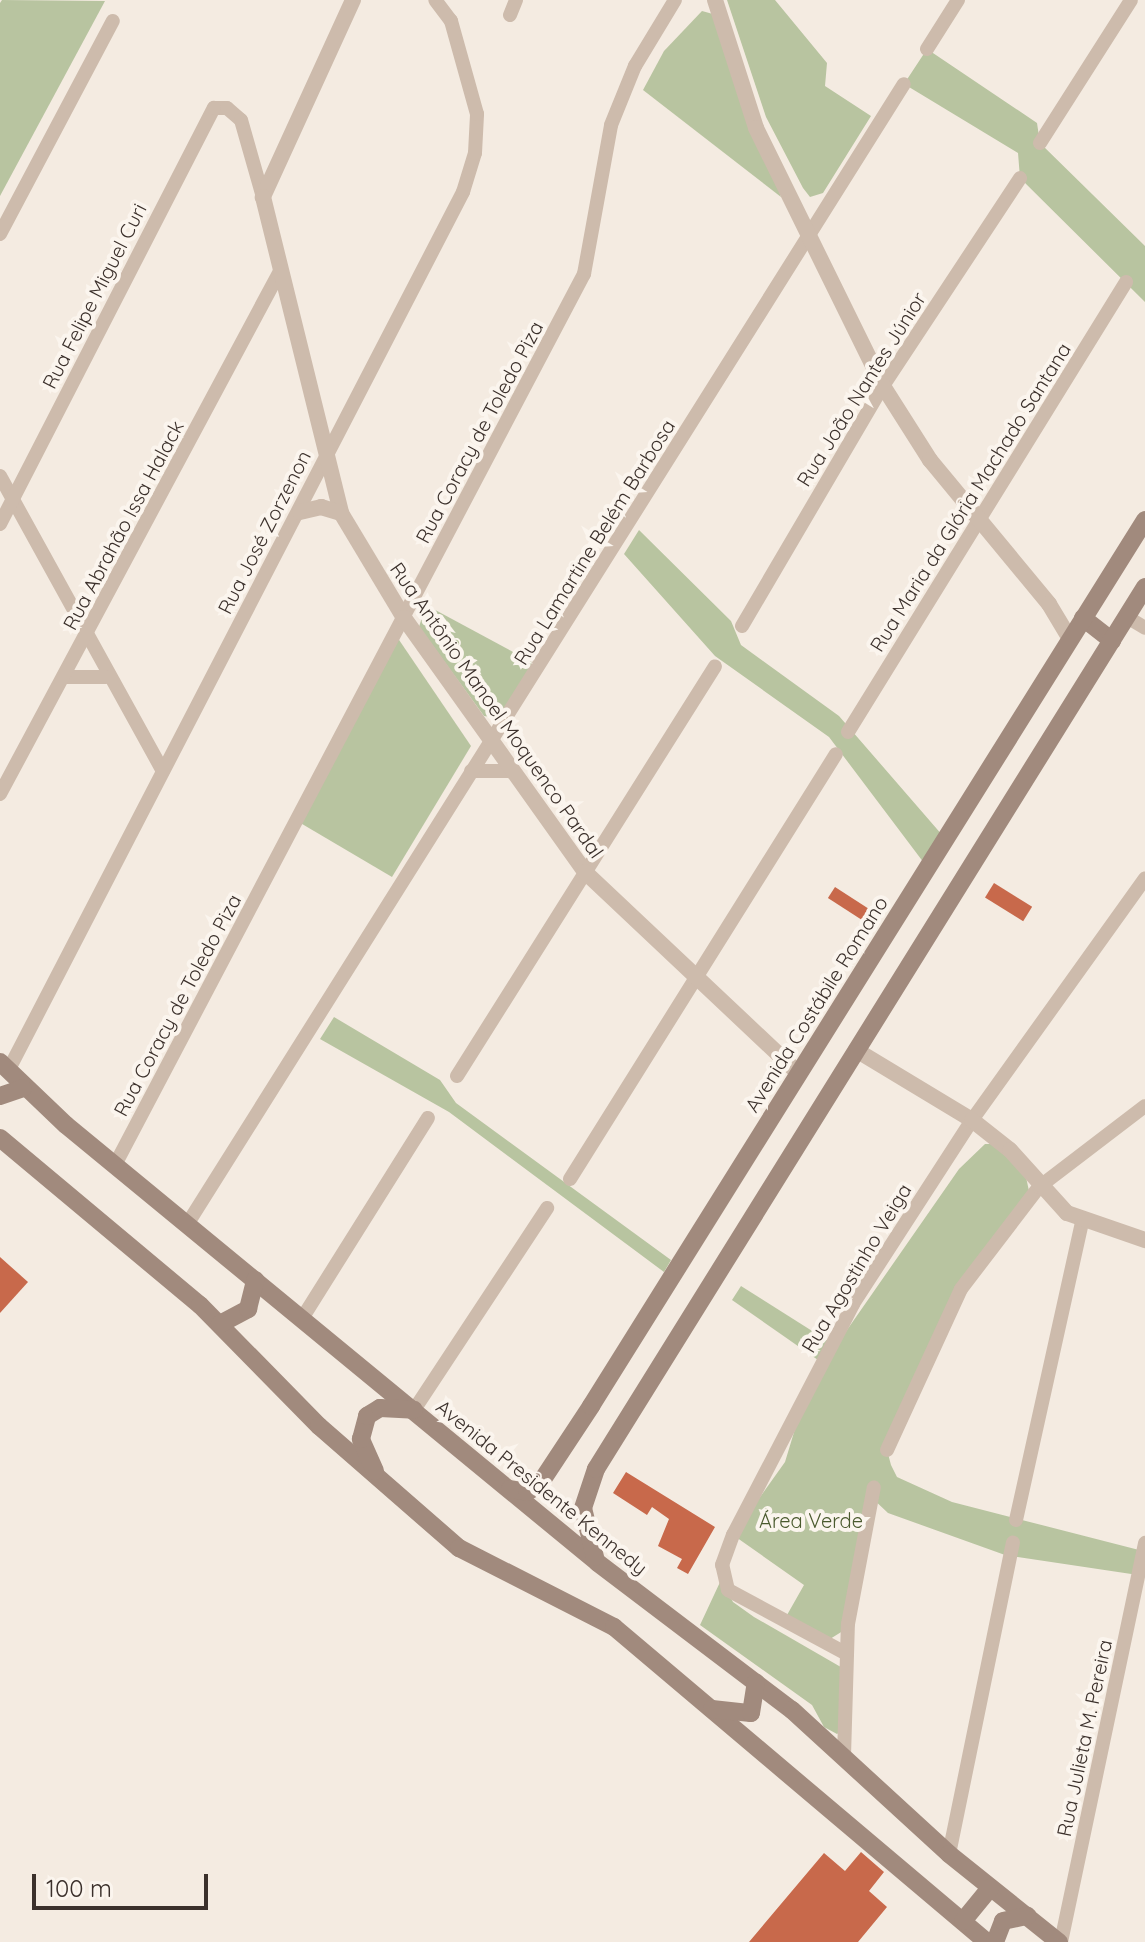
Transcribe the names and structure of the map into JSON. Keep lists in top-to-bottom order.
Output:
{
  "streets": {
    "main road": ["Avenida Costábile Romano", "Avenida Presidente Kennedy"],
    "street": [
      "Rua Felipe Miguel Curi",
      "Rua João Nantes Júnior",
      "Rua Coracy de Toledo Piza",
      "Rua Maria da Glória Machado Santana",
      "Rua Abrahão Issa Halack",
      "Rua José Zorzenon",
      "Rua Lamartine Belém Barbosa",
      "Rua Antônio Manoel Moquenco Pardal",
      "Rua Agostinho Veiga",
      "Rua Julieta M. Pereira"
    ]
  },
  "crossings": [
    ["Rua Felipe Miguel Curi", "Rua Antônio Manoel Moquenco Pardal"],
    ["Rua Coracy de Toledo Piza", "Rua Antônio Manoel Moquenco Pardal"],
    ["Rua Coracy de Toledo Piza", "Avenida Presidente Kennedy"],
    ["Rua Abrahão Issa Halack", "Rua Antônio Manoel Moquenco Pardal"],
    ["Rua José Zorzenon", "Rua Antônio Manoel Moquenco Pardal"],
    ["Rua José Zorzenon", "Avenida Presidente Kennedy"],
    ["Rua Lamartine Belém Barbosa", "Rua Antônio Manoel Moquenco Pardal"],
    ["Rua Lamartine Belém Barbosa", "Avenida Presidente Kennedy"],
    ["Rua Antônio Manoel Moquenco Pardal", "Avenida Costábile Romano"],
    ["Avenida Costábile Romano", "Avenida Presidente Kennedy"],
    ["Avenida Presidente Kennedy", "Rua Julieta M. Pereira"]
  ],
  "parks": ["Área Verde"],
  "scale_bar": "100 m"
}
